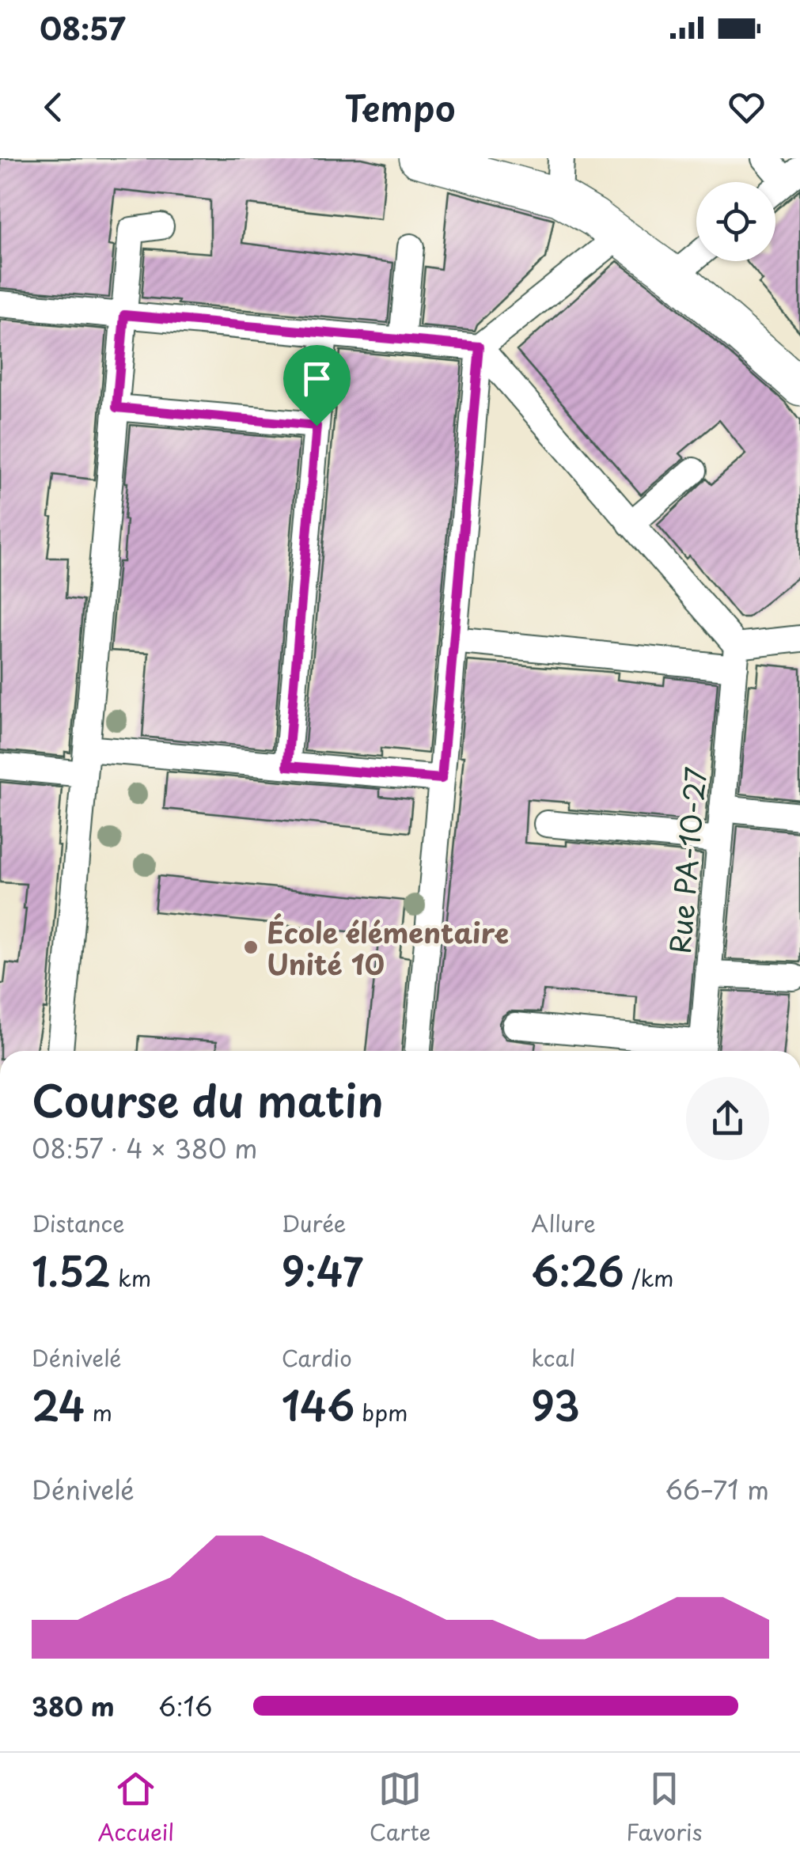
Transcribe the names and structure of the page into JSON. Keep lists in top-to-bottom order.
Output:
{
  "streets": {
    "street": ["Rue PA-10-27"]
  },
  "places": ["École élémentaire Unité 10"],
  "page": {
    "status": "08:57",
    "header": "Tempo",
    "heading": ["Course du matin", "08:57 · 4 × 380 m"],
    "stats": [
      ["Distance", "1.52 km"],
      ["Durée", "9:47"],
      ["Allure", "6:26 /km"],
      ["Dénivelé", "24 m"],
      ["Cardio", "146 bpm"],
      ["kcal", "93"]
    ],
    "chart": ["Dénivelé", "66–71 m"],
    "list": [
      {
        "name": "380 m",
        "note": "6:16"
      }
    ],
    "tabs": ["Accueil", "Carte", "Favoris"]
  }
}
